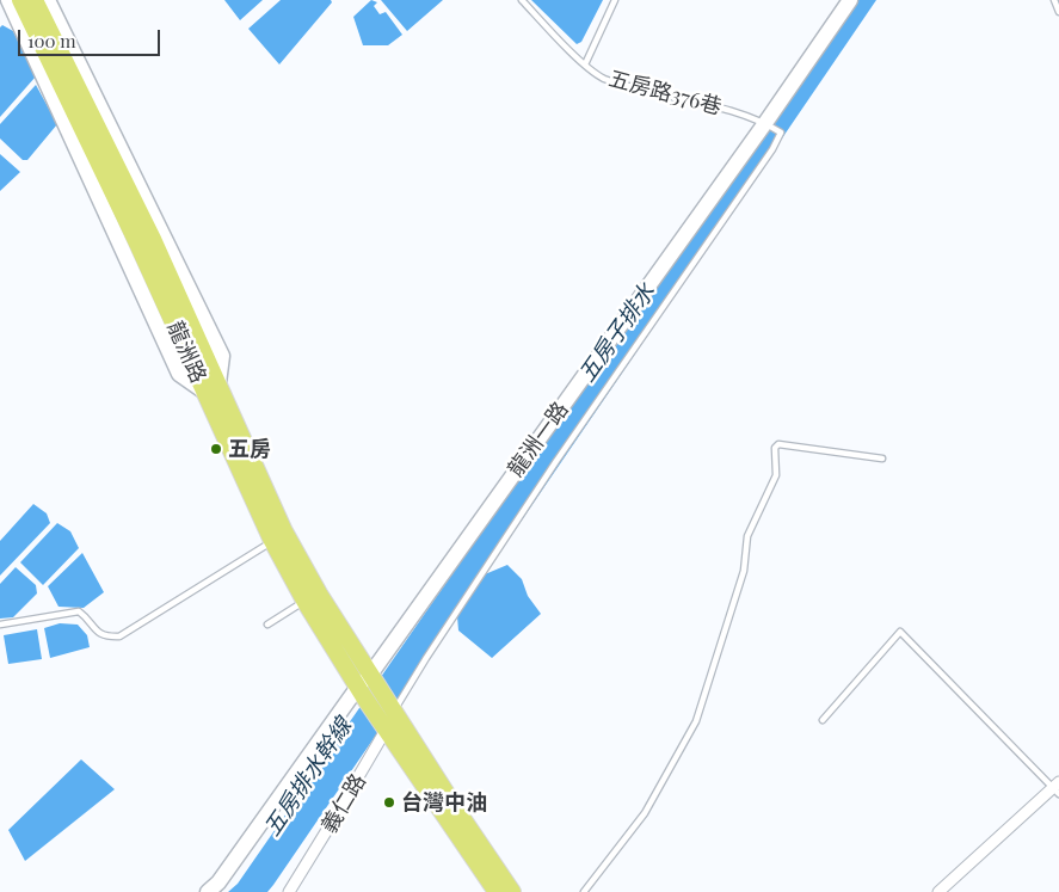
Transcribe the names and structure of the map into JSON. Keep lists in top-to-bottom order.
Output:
{
  "streets": {
    "main road": ["龍洲路"],
    "street": ["龍洲一路", "義仁路"],
    "lane": ["五房路376巷"]
  },
  "crossings": [
    ["五房路376巷", "龍洲路"],
    ["五房路376巷", "龍洲一路"],
    ["五房路376巷", "義仁路"],
    ["龍洲路", "龍洲一路"],
    ["龍洲路", "義仁路"]
  ],
  "water": ["五房子排水", "五房排水幹線"],
  "places": ["五房", "台灣中油"],
  "scale_bar": "100 m"
}
